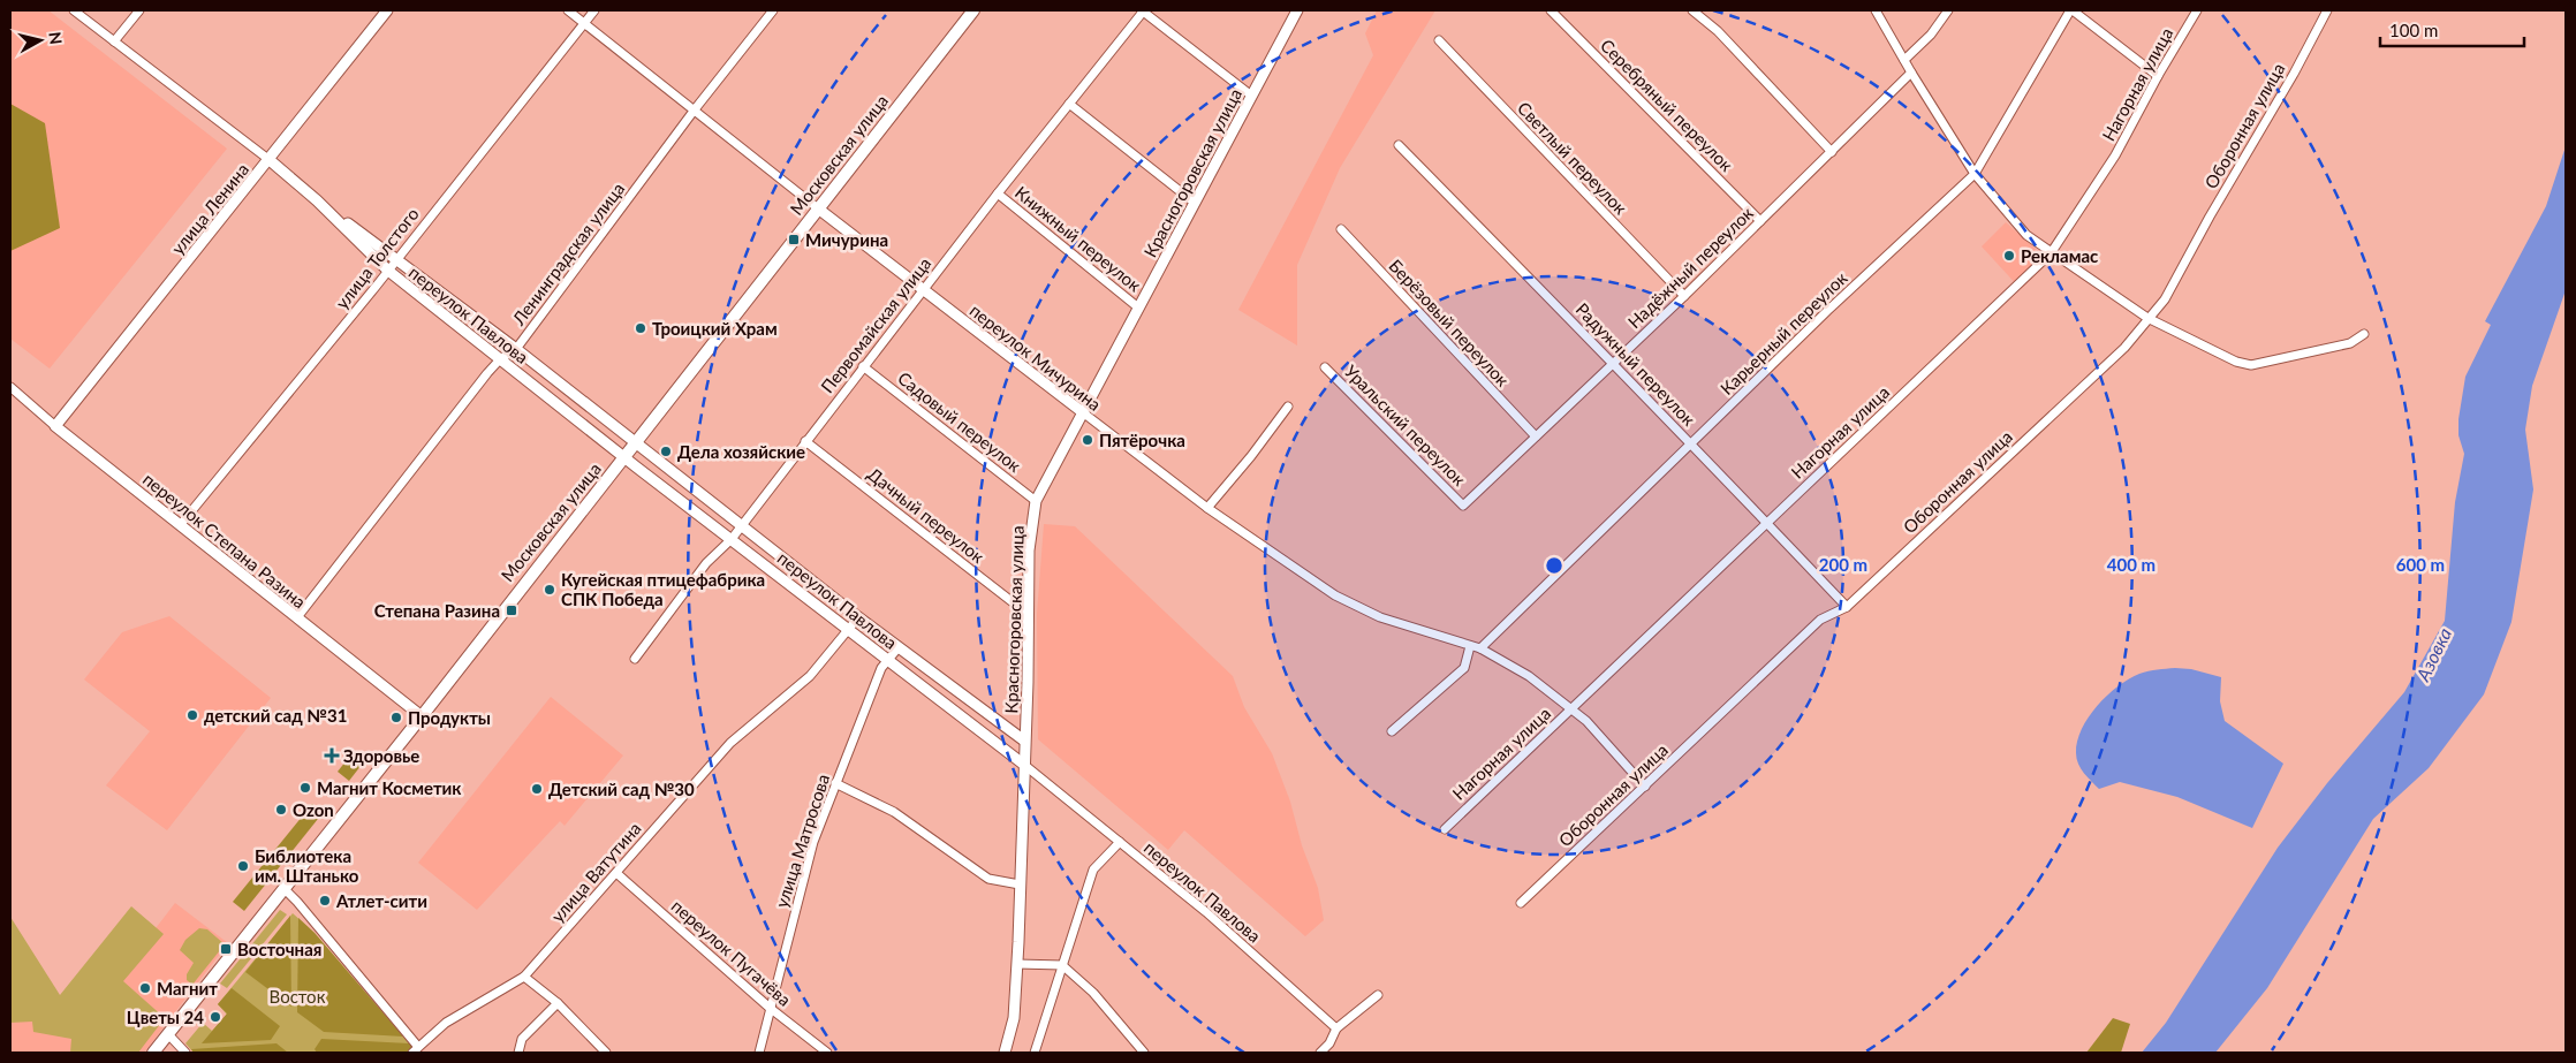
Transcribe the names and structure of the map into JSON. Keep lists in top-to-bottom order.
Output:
{
  "streets": {
    "main road": ["Московская улица"],
    "street": [
      "Нагорная улица",
      "Серебряный переулок",
      "Оборонная улица",
      "Светлый переулок",
      "Красногоровская улица",
      "улица Ленина",
      "Книжный переулок",
      "Ленинградская улица",
      "улица Толстого",
      "Надёжный переулок",
      "переулок Павлова",
      "Берёзовый переулок",
      "Первомайская улица",
      "Карьерный переулок",
      "переулок Мичурина",
      "Радужный переулок",
      "Садовый переулок",
      "Уральский переулок",
      "Дачный переулок",
      "переулок Степана Разина",
      "улица Матросова",
      "улица Ватутина",
      "переулок Пугачёва"
    ]
  },
  "crossings": [
    ["Нагорная улица", "переулок Мичурина"],
    ["Нагорная улица", "Радужный переулок"],
    ["Серебряный переулок", "Надёжный переулок"],
    ["Оборонная улица", "переулок Мичурина"],
    ["Оборонная улица", "Радужный переулок"],
    ["Московская улица", "переулок Павлова"],
    ["Московская улица", "переулок Мичурина"],
    ["Московская улица", "переулок Степана Разина"],
    ["Светлый переулок", "Надёжный переулок"],
    ["Красногоровская улица", "Книжный переулок"],
    ["Красногоровская улица", "переулок Павлова"],
    ["Красногоровская улица", "переулок Мичурина"],
    ["Красногоровская улица", "Садовый переулок"],
    ["Красногоровская улица", "Дачный переулок"],
    ["улица Ленина", "переулок Павлова"],
    ["улица Ленина", "переулок Степана Разина"],
    ["Книжный переулок", "Первомайская улица"],
    ["Ленинградская улица", "переулок Павлова"],
    ["Ленинградская улица", "переулок Мичурина"],
    ["Ленинградская улица", "переулок Степана Разина"],
    ["улица Толстого", "переулок Павлова"],
    ["улица Толстого", "переулок Мичурина"],
    ["улица Толстого", "переулок Степана Разина"],
    ["Надёжный переулок", "Берёзовый переулок"],
    ["Надёжный переулок", "Радужный переулок"],
    ["Надёжный переулок", "Уральский переулок"],
    ["переулок Павлова", "Первомайская улица"],
    ["переулок Павлова", "улица Матросова"],
    ["переулок Павлова", "улица Ватутина"],
    ["Первомайская улица", "переулок Мичурина"],
    ["Первомайская улица", "Садовый переулок"],
    ["Первомайская улица", "Дачный переулок"],
    ["Карьерный переулок", "переулок Мичурина"],
    ["Карьерный переулок", "Радужный переулок"],
    ["улица Матросова", "переулок Пугачёва"],
    ["улица Ватутина", "переулок Пугачёва"]
  ],
  "water": ["Азовка"],
  "parks": ["Восток"],
  "places": {
    "transit": ["Мичурина", "Степана Разина", "Восточная"],
    "other": [
      "Рекламас",
      "Троицкий Храм",
      "Пятёрочка",
      "Дела хозяйские",
      "Кугейская птицефабрика СПК Победа",
      "детский сад №31",
      "Продукты",
      "Магнит Косметик",
      "Детский сад №30",
      "Ozon",
      "Библиотека им. Штанько",
      "Атлет-сити",
      "Магнит",
      "Цветы 24"
    ],
    "health": ["Здоровье"]
  },
  "scale_bar": "100 m",
  "north": "right",
  "rings": ["200 m", "400 m", "600 m"]
}
